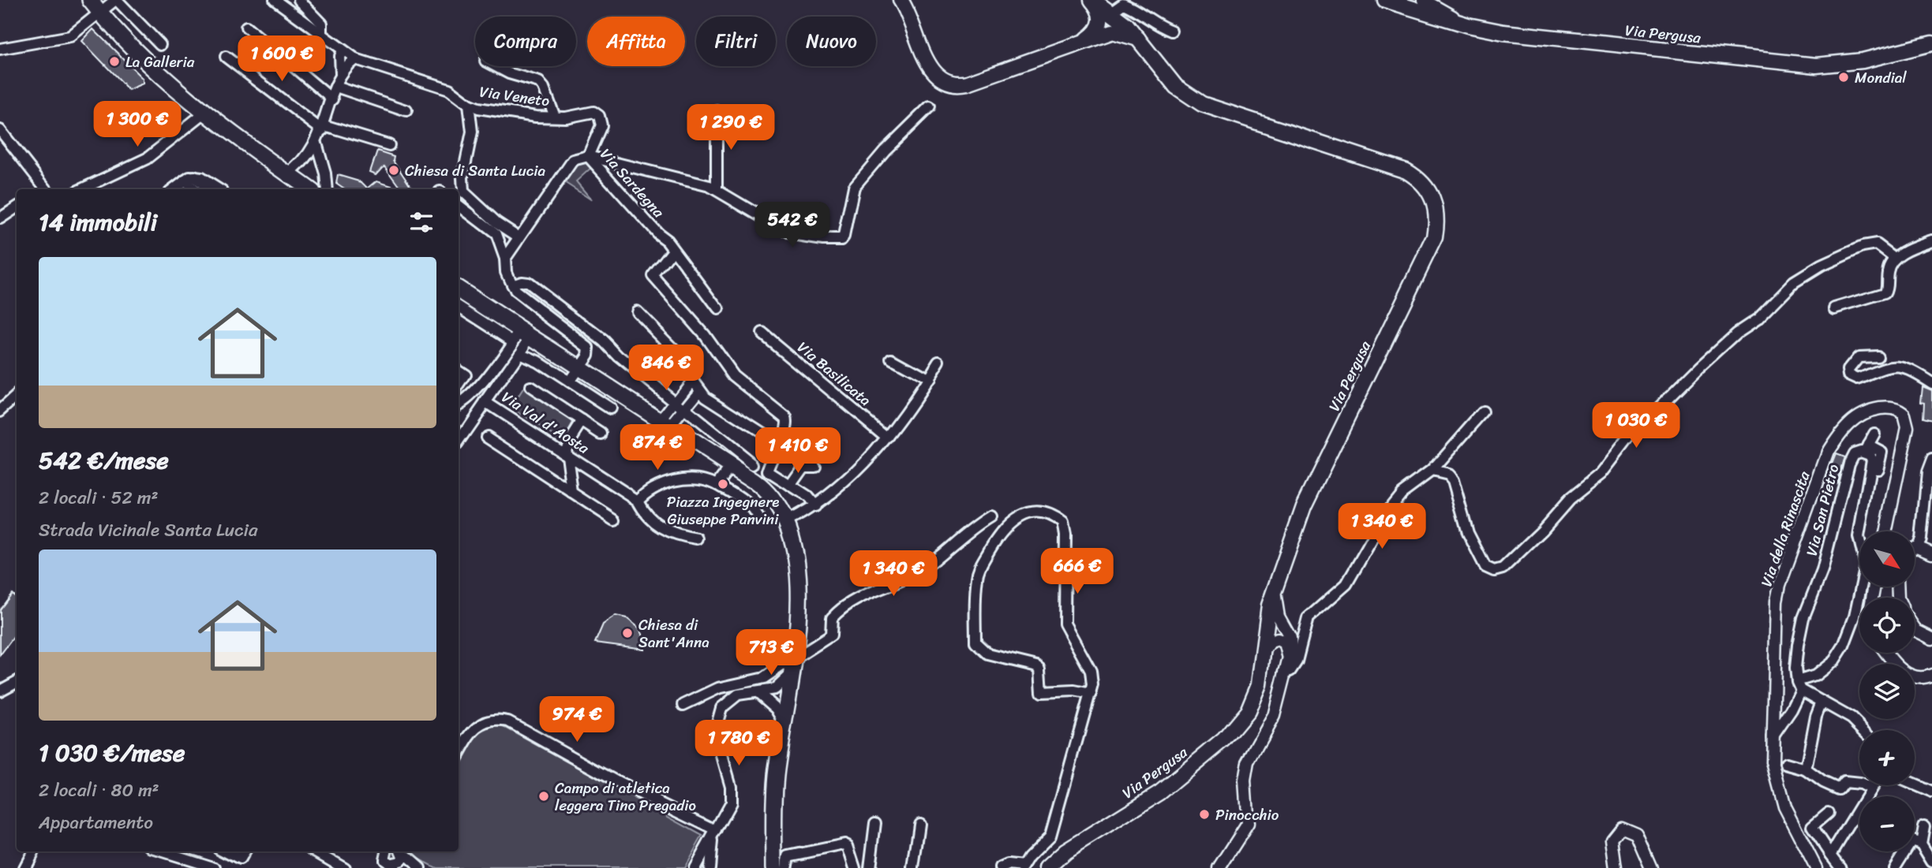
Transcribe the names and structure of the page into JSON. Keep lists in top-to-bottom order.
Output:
{
  "streets": {
    "main road": ["Via Pergusa"],
    "street": [
      "Via Veneto",
      "Via Sardegna",
      "Via Basilicata",
      "Via Val d'Aosta",
      "Via San Pietro",
      "Via della Rinascita"
    ]
  },
  "crossings": [
    ["Via Veneto", "Via Sardegna"]
  ],
  "places": [
    "La Galleria",
    "Mondial",
    "Chiesa di Santa Lucia",
    "Piazza Ingegnere Giuseppe Panvini",
    "Chiesa di Sant'Anna",
    "Campo di atletica leggera Tino Pregadio",
    "Pinocchio"
  ],
  "north": "bottom right",
  "page": {
    "chip": [
      "Compra",
      "Affitta",
      "Filtri",
      "Nuovo"
    ],
    "price": [
      "1 600 €",
      "1 300 €",
      "1 290 €",
      "542 €",
      "846 €",
      "1 030 €",
      "874 €",
      "1 410 €",
      "1 340 €",
      "666 €",
      "1 340 €",
      "713 €",
      "974 €",
      "1 780 €"
    ],
    "heading": "14 immobili",
    "list": [
      {
        "name": "542 €/mese",
        "note": "2 locali · 52 m² · Strada Vicinale Santa Lucia"
      },
      {
        "name": "1 030 €/mese",
        "note": "2 locali · 80 m² · Appartamento"
      }
    ],
    "map_buttons": ["+", "−"]
  }
}
